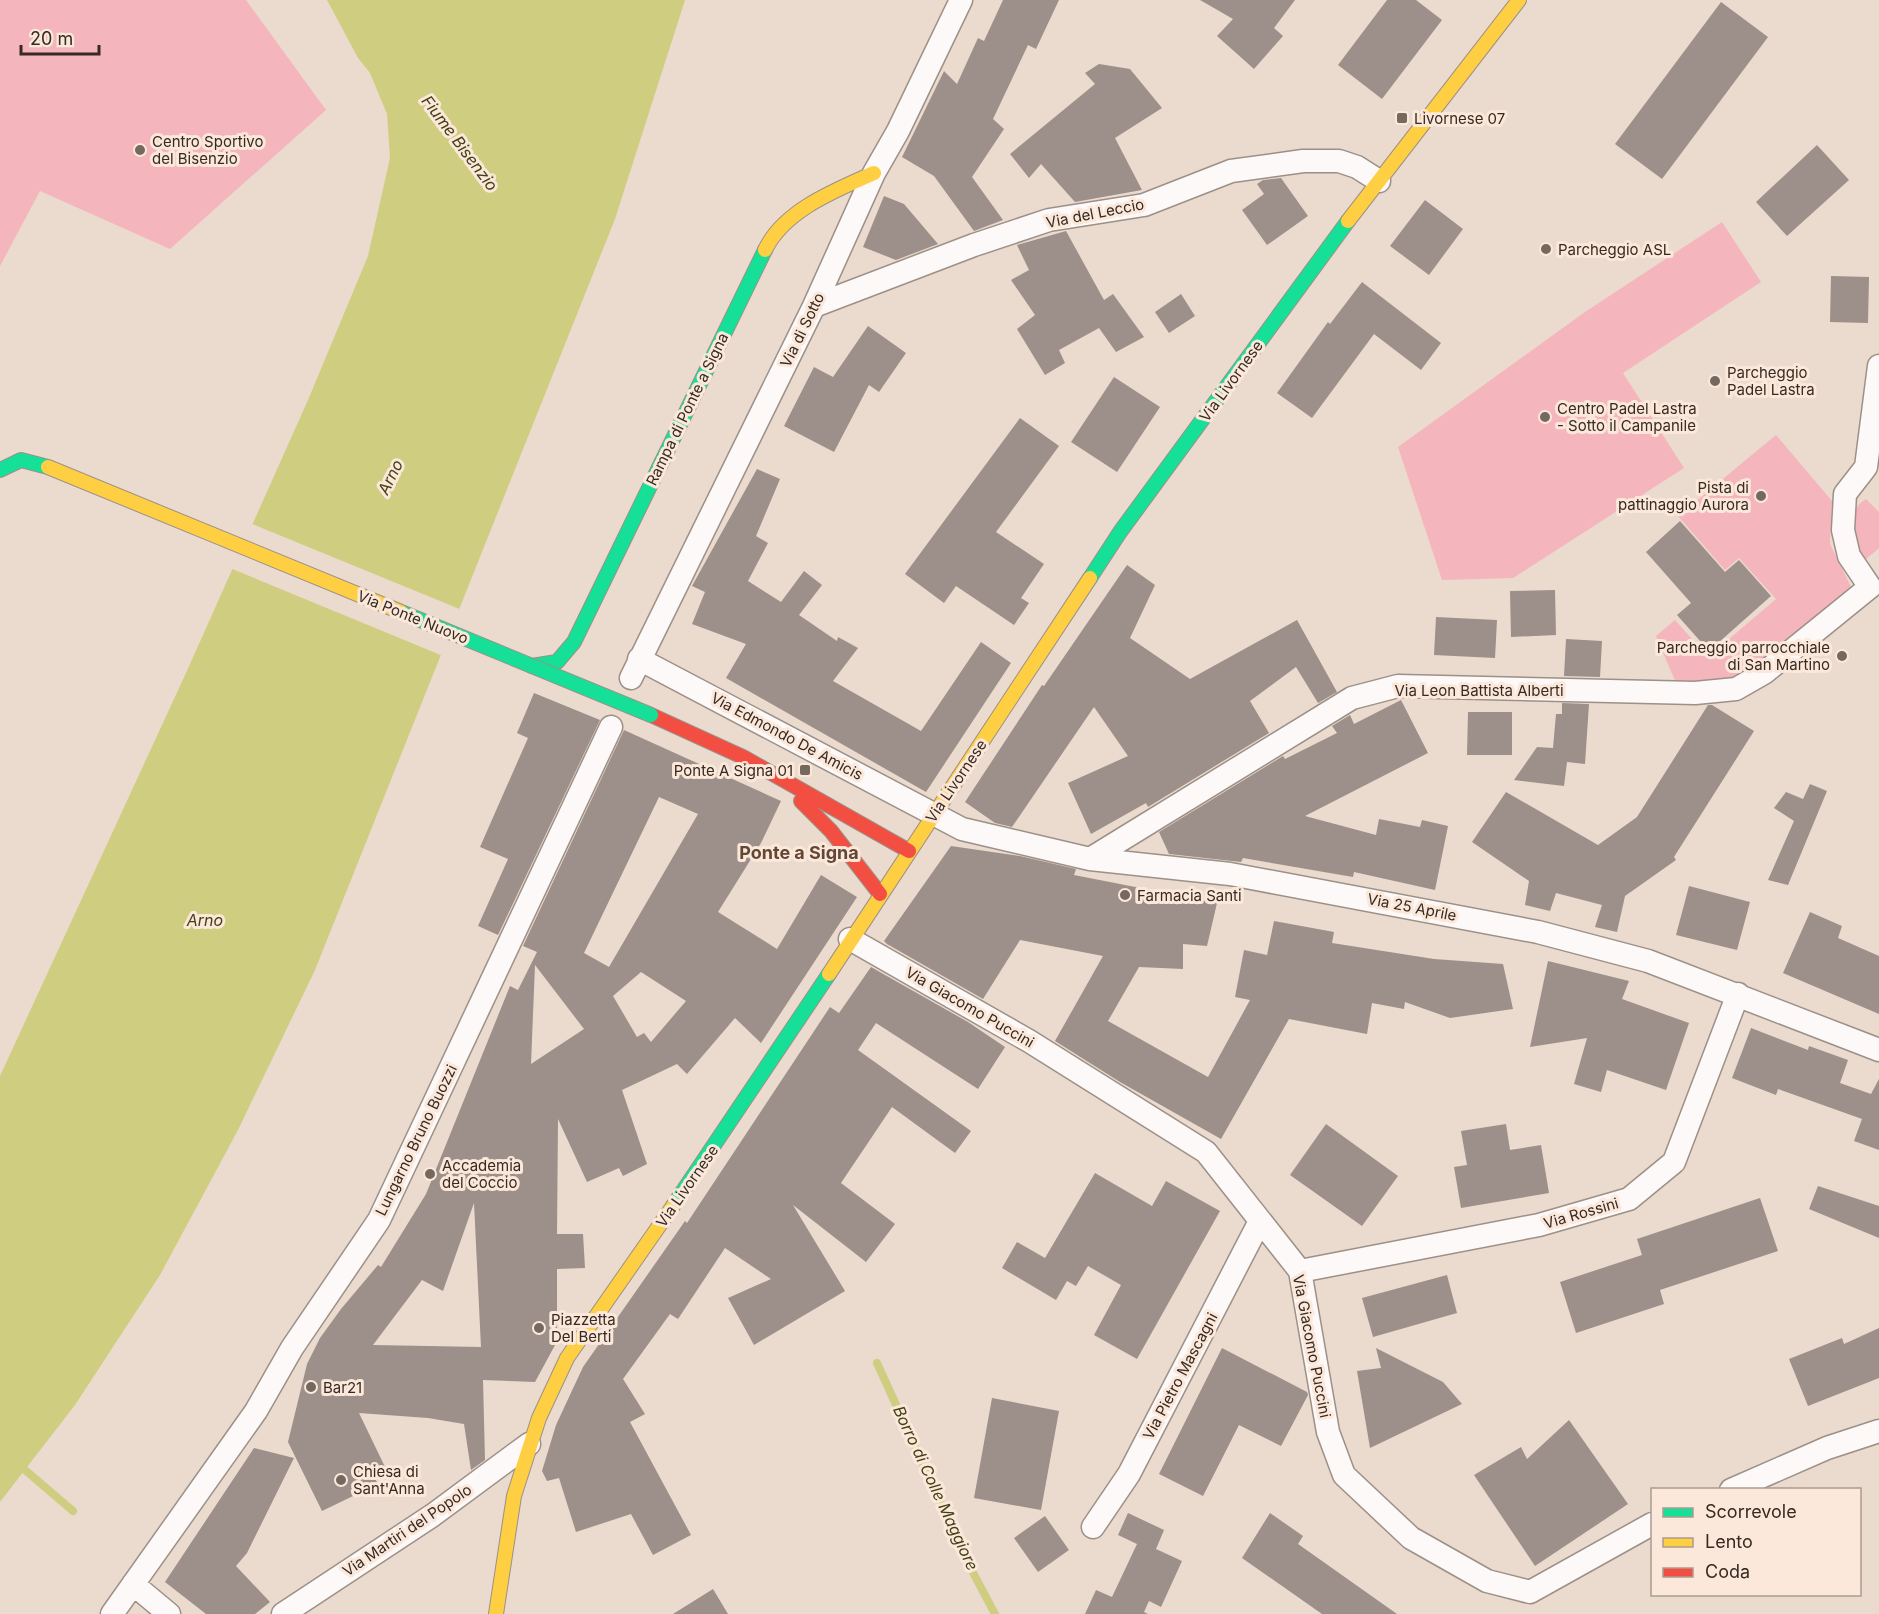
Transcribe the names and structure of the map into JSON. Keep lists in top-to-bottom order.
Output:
{
  "streets": {
    "main road": ["Via Livornese", "Rampa di Ponte a Signa", "Via Ponte Nuovo"],
    "street": [
      "Via del Leccio",
      "Via di Sotto",
      "Via Leon Battista Alberti",
      "Via Edmondo De Amicis",
      "Via 25 Aprile",
      "Via Giacomo Puccini",
      "Lungarno Bruno Buozzi",
      "Via Rossini",
      "Via Pietro Mascagni",
      "Via Martiri del Popolo"
    ]
  },
  "crossings": [
    ["Via del Leccio", "Via di Sotto"],
    ["Via del Leccio", "Via Livornese"],
    ["Via di Sotto", "Rampa di Ponte a Signa"],
    ["Via di Sotto", "Via Edmondo De Amicis"],
    ["Via Livornese", "Via Ponte Nuovo"],
    ["Via Livornese", "Via Edmondo De Amicis"],
    ["Via Livornese", "Via 25 Aprile"],
    ["Via Livornese", "Via Giacomo Puccini"],
    ["Via Livornese", "Via Martiri del Popolo"],
    ["Rampa di Ponte a Signa", "Via Ponte Nuovo"],
    ["Via Leon Battista Alberti", "Via 25 Aprile"],
    ["Via Edmondo De Amicis", "Via 25 Aprile"],
    ["Via 25 Aprile", "Via Rossini"],
    ["Via Giacomo Puccini", "Via Rossini"],
    ["Via Giacomo Puccini", "Via Pietro Mascagni"]
  ],
  "districts": ["Ponte a Signa"],
  "water": ["Fiume Bisenzio", "Arno", "Borro di Colle Maggiore"],
  "places": {
    "transit": ["Livornese 07", "Ponte A Signa 01"],
    "other": [
      "Centro Sportivo del Bisenzio",
      "Parcheggio ASL",
      "Parcheggio Padel Lastra",
      "Centro Padel Lastra - Sotto il Campanile",
      "Pista di pattinaggio Aurora",
      "Parcheggio parrocchiale di San Martino",
      "Farmacia Santi",
      "Accademia del Coccio",
      "Piazzetta Del Berti",
      "Bar21",
      "Chiesa di Sant'Anna"
    ]
  },
  "legend": ["Scorrevole", "Lento", "Coda"],
  "scale_bar": "20 m"
}
